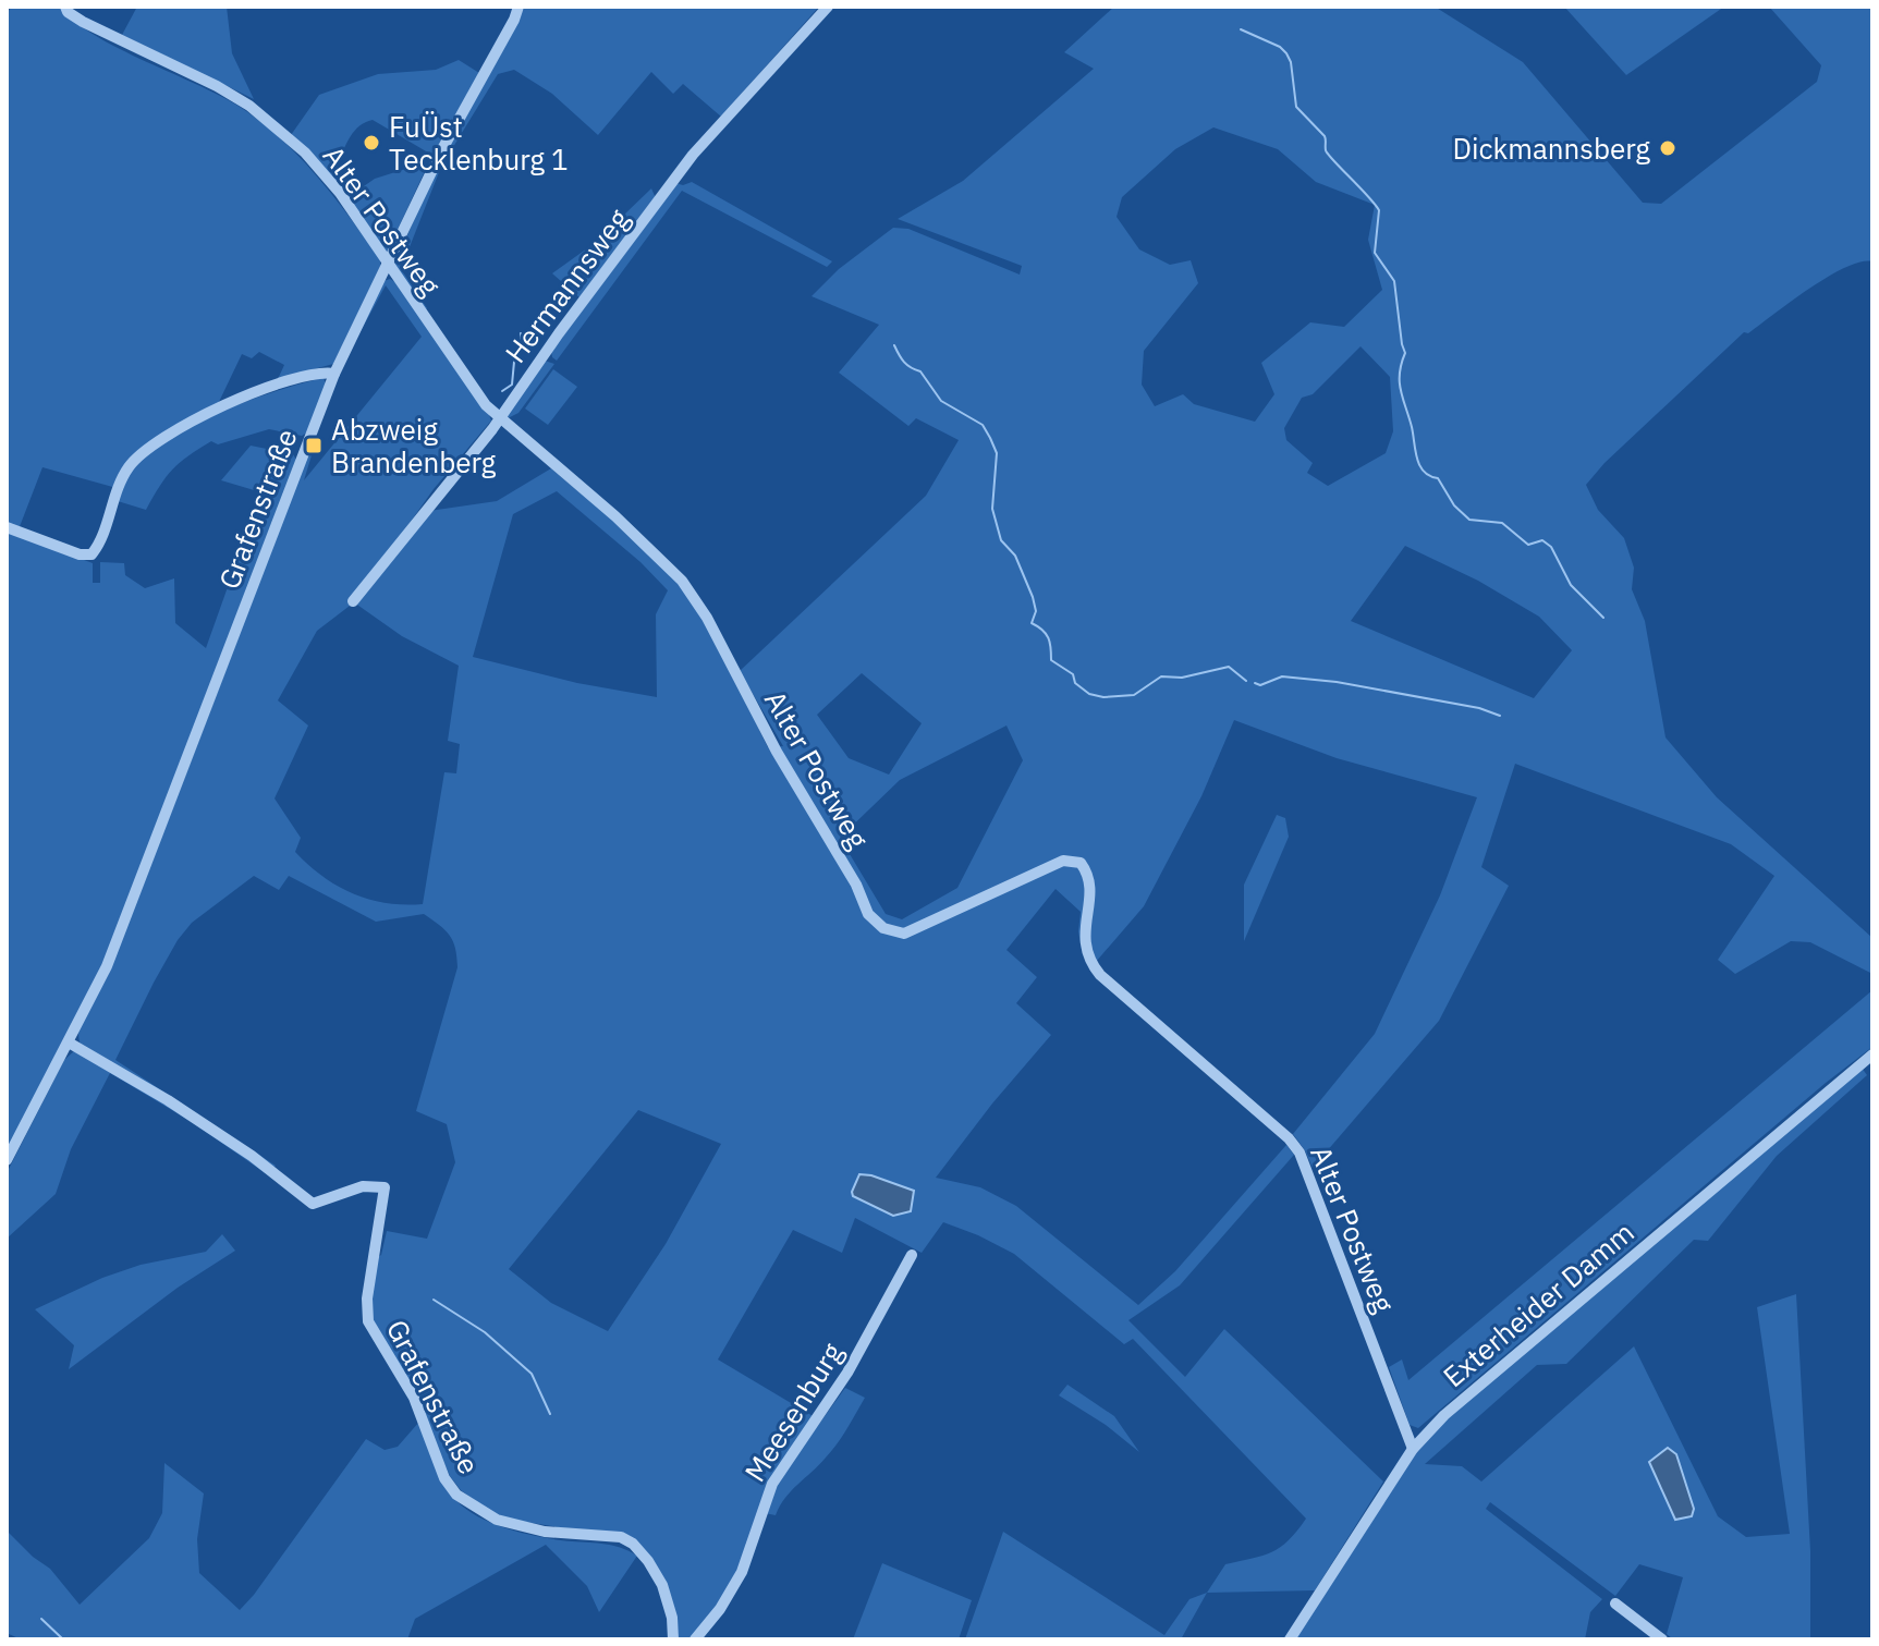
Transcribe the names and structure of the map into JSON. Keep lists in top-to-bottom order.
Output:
{
  "streets": {
    "street": [
      "Alter Postweg",
      "Hermannsweg",
      "Grafenstraße",
      "Exterheider Damm",
      "Meesenburg"
    ]
  },
  "crossings": [
    ["Alter Postweg", "Hermannsweg"],
    ["Alter Postweg", "Grafenstraße"],
    ["Alter Postweg", "Exterheider Damm"]
  ],
  "places": {
    "other": ["FuÜst Tecklenburg 1", "Dickmannsberg"],
    "transit": ["Abzweig Brandenberg"]
  }
}
